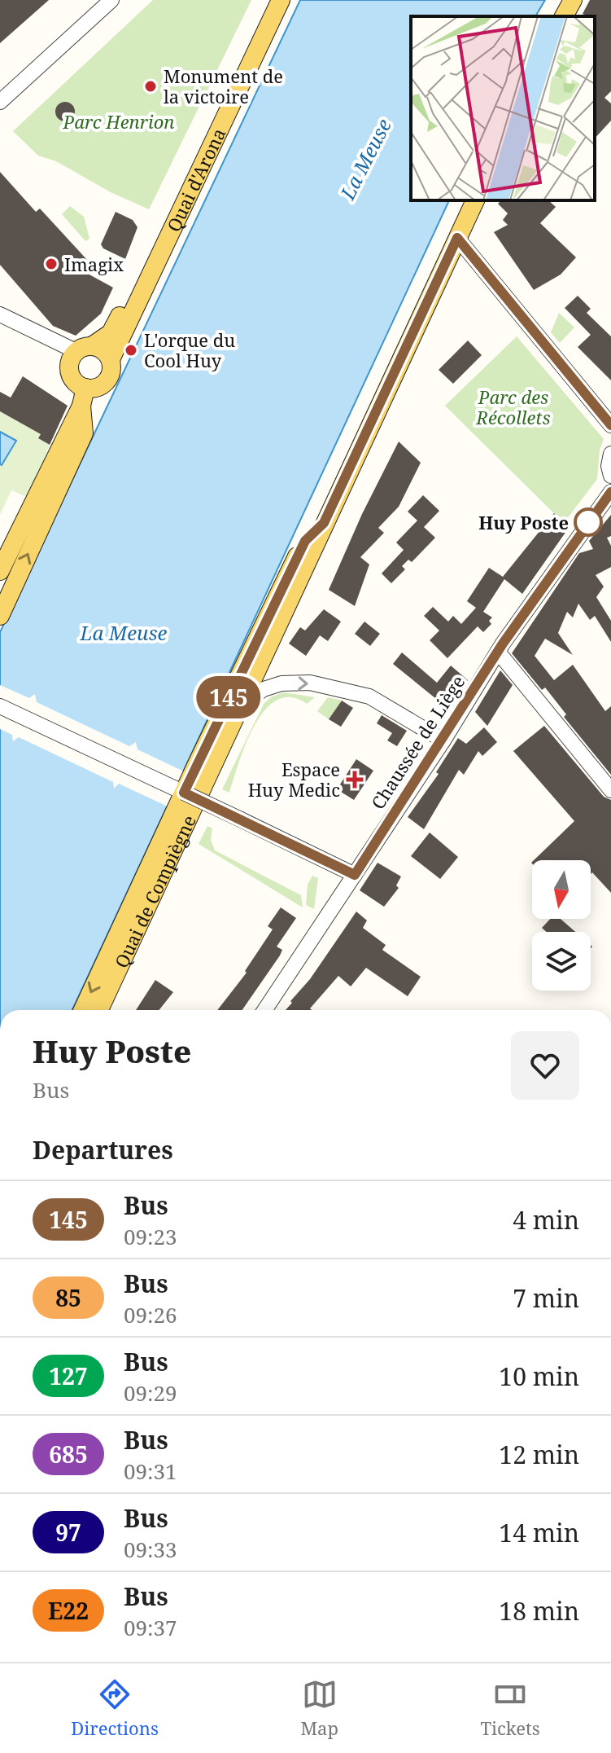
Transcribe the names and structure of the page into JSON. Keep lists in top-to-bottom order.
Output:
{
  "streets": {
    "main road": ["Quai d'Arona", "Quai de Compiègne"],
    "street": ["Chaussée de Liège"]
  },
  "water": ["La Meuse"],
  "parks": ["Parc Henrion", "Parc des Récollets"],
  "places": {
    "other": [
      "Monument de la victoire",
      "Imagix",
      "L'orque du Cool Huy",
      "Huy Poste"
    ],
    "health": ["Espace Huy Medic"]
  },
  "lines": ["bus line 145"],
  "north": "bottom",
  "page": {
    "on_map": "145",
    "heading": [
      ["Huy Poste", "Bus"],
      "Departures"
    ],
    "list": [
      {
        "mark": "145",
        "name": "Bus",
        "note": "09:23",
        "value": "4 min"
      },
      {
        "mark": "85",
        "name": "Bus",
        "note": "09:26",
        "value": "7 min"
      },
      {
        "mark": "127",
        "name": "Bus",
        "note": "09:29",
        "value": "10 min"
      },
      {
        "mark": "685",
        "name": "Bus",
        "note": "09:31",
        "value": "12 min"
      },
      {
        "mark": "97",
        "name": "Bus",
        "note": "09:33",
        "value": "14 min"
      },
      {
        "mark": "E22",
        "name": "Bus",
        "note": "09:37",
        "value": "18 min"
      }
    ],
    "tabs": ["Directions", "Map", "Tickets"]
  }
}
